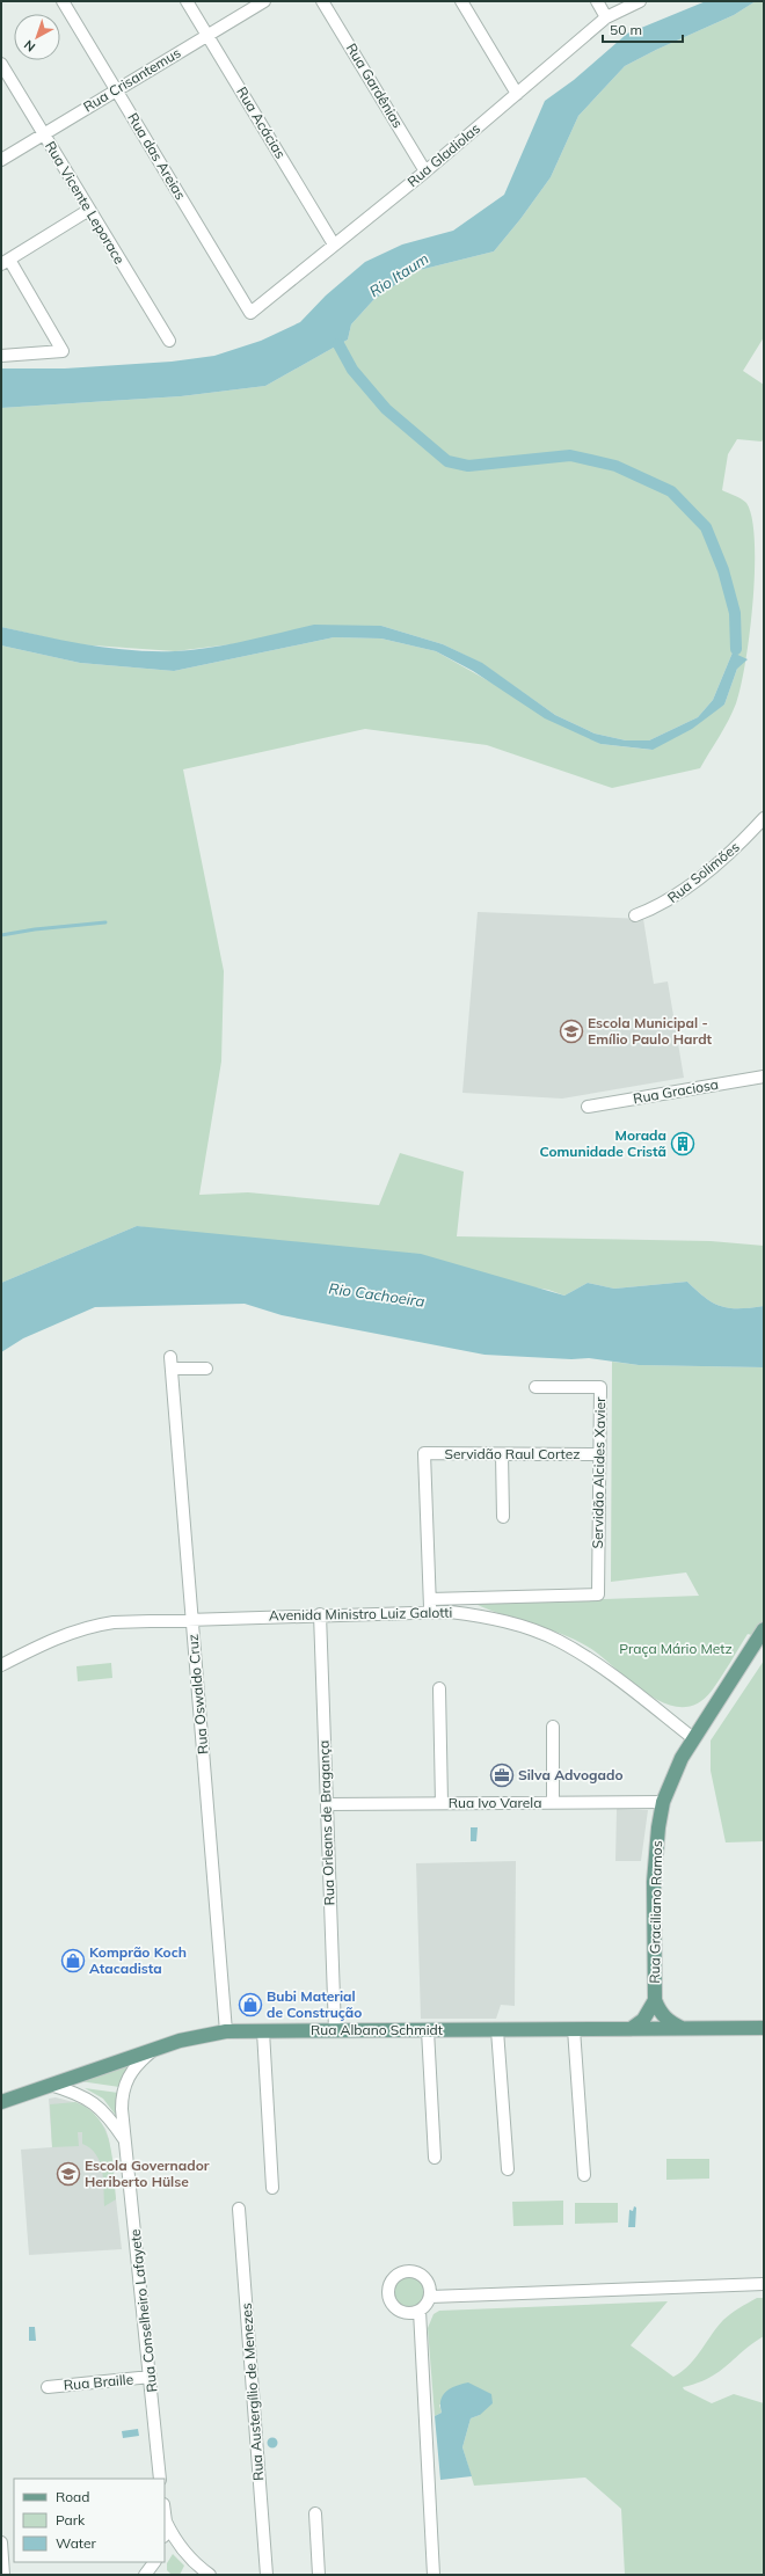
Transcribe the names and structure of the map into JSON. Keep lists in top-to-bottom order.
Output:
{
  "streets": {
    "main road": ["Rua Graciliano Ramos", "Rua Albano Schmidt"],
    "street": [
      "Rua Crisantemus",
      "Rua Gardênias",
      "Rua Acácias",
      "Rua Gladiolas",
      "Rua das Areias",
      "Rua Vicente Leporace",
      "Rua Solimões",
      "Rua Graciosa",
      "Servidão Raul Cortez",
      "Servidão Alcides Xavier",
      "Avenida Ministro Luiz Galotti",
      "Rua Oswaldo Cruz",
      "Rua Ivo Varela",
      "Rua Orleans de Bragança",
      "Rua Conselheiro Lafayete",
      "Rua Braille",
      "Rua Austergílio de Menezes"
    ]
  },
  "crossings": [
    ["Rua Crisantemus", "Rua Acácias"],
    ["Rua Crisantemus", "Rua das Areias"],
    ["Rua Crisantemus", "Rua Vicente Leporace"],
    ["Rua Gardênias", "Rua Gladiolas"],
    ["Rua Acácias", "Rua Gladiolas"],
    ["Rua Gladiolas", "Rua das Areias"],
    ["Servidão Raul Cortez", "Servidão Alcides Xavier"],
    ["Avenida Ministro Luiz Galotti", "Rua Oswaldo Cruz"],
    ["Avenida Ministro Luiz Galotti", "Rua Orleans de Bragança"],
    ["Avenida Ministro Luiz Galotti", "Rua Graciliano Ramos"],
    ["Rua Oswaldo Cruz", "Rua Albano Schmidt"],
    ["Rua Ivo Varela", "Rua Orleans de Bragança"],
    ["Rua Ivo Varela", "Rua Graciliano Ramos"],
    ["Rua Orleans de Bragança", "Rua Albano Schmidt"],
    ["Rua Graciliano Ramos", "Rua Albano Schmidt"],
    ["Rua Albano Schmidt", "Rua Conselheiro Lafayete"],
    ["Rua Conselheiro Lafayete", "Rua Braille"]
  ],
  "water": ["Rio Itaum", "Rio Cachoeira"],
  "parks": ["Praça Mário Metz"],
  "places": {
    "school or university": ["Escola Municipal - Emílio Paulo Hardt", "Escola Governador Heriberto Hülse"],
    "building": ["Morada Comunidade Cristã"],
    "office": ["Silva Advogado"],
    "shop": ["Komprão Koch Atacadista", "Bubi Material de Construção"]
  },
  "legend": ["Road", "Park", "Water"],
  "scale_bar": "50 m",
  "north": "bottom left"
}
